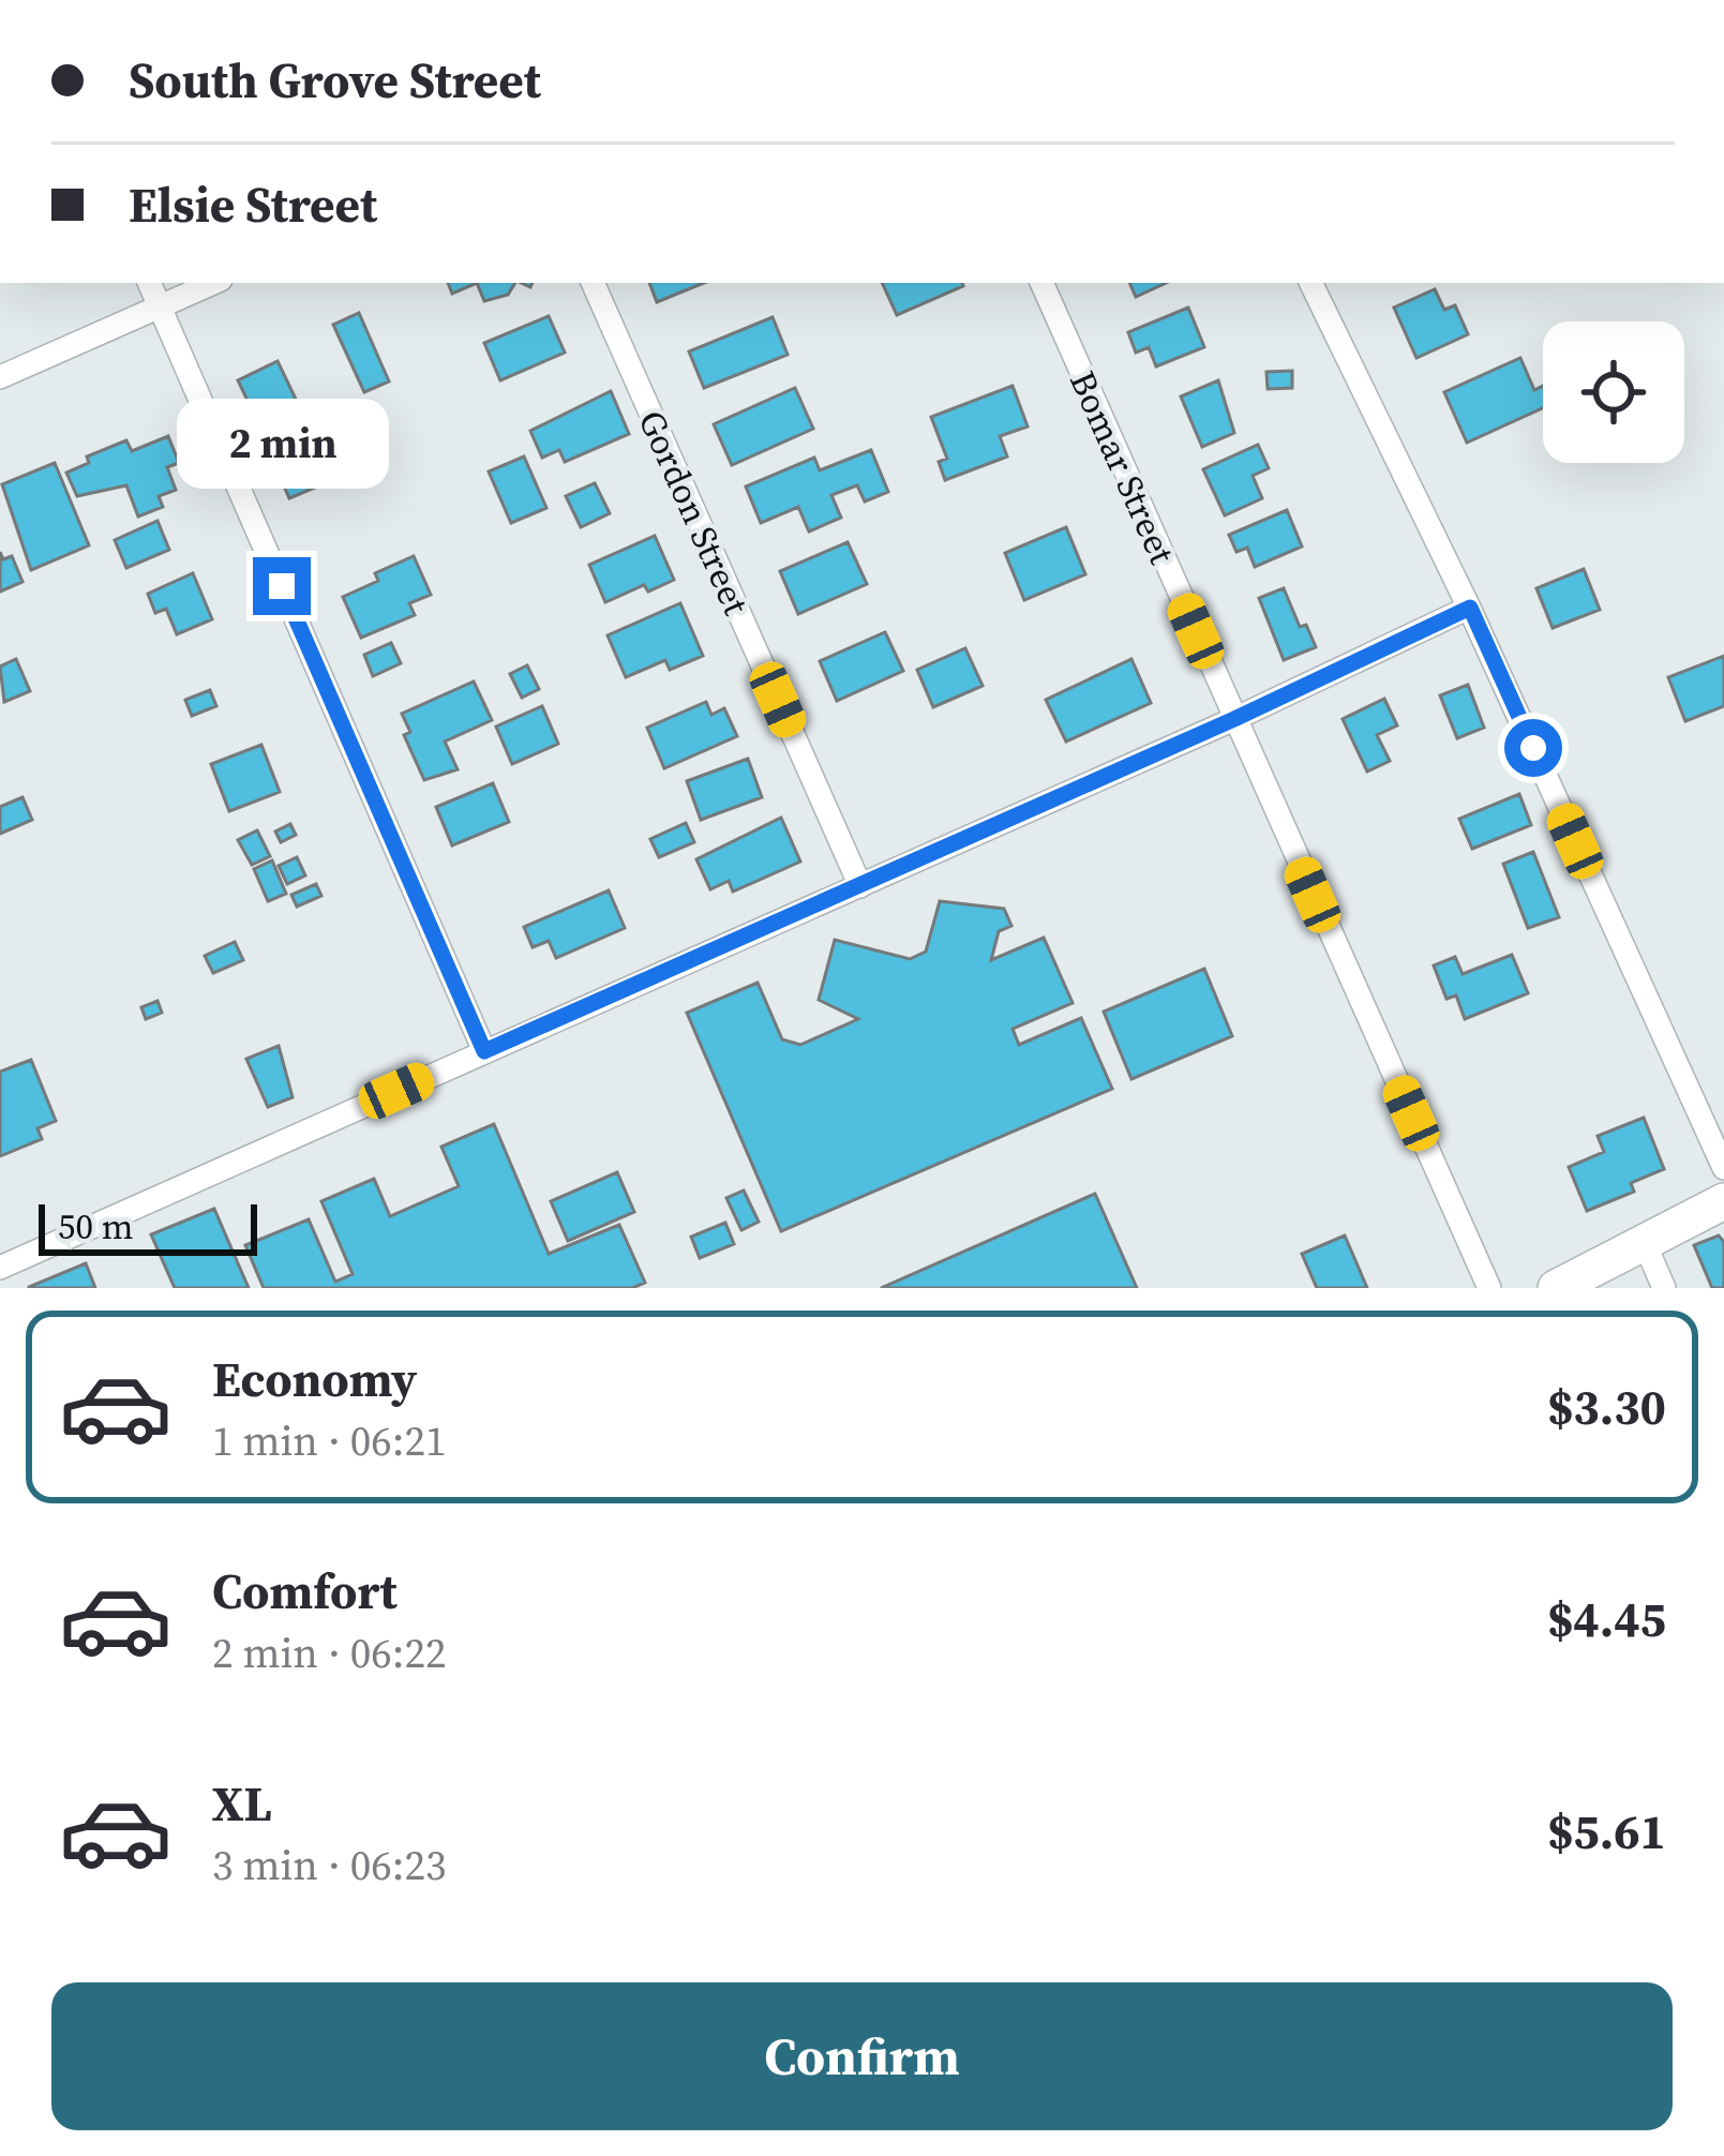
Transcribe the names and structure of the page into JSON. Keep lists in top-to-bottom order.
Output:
{
  "streets": {
    "street": ["Bomar Street", "Gordon Street"]
  },
  "scale_bar": "50 m",
  "page": {
    "banner": ["South Grove Street", "Elsie Street"],
    "bubble": "2 min",
    "scale": "50 m",
    "list": [
      {
        "name": "Economy",
        "note": "1 min · 06:21",
        "value": "$3.30"
      },
      {
        "name": "Comfort",
        "note": "2 min · 06:22",
        "value": "$4.45"
      },
      {
        "name": "XL",
        "note": "3 min · 06:23",
        "value": "$5.61"
      }
    ],
    "buttons": "Confirm"
  }
}
